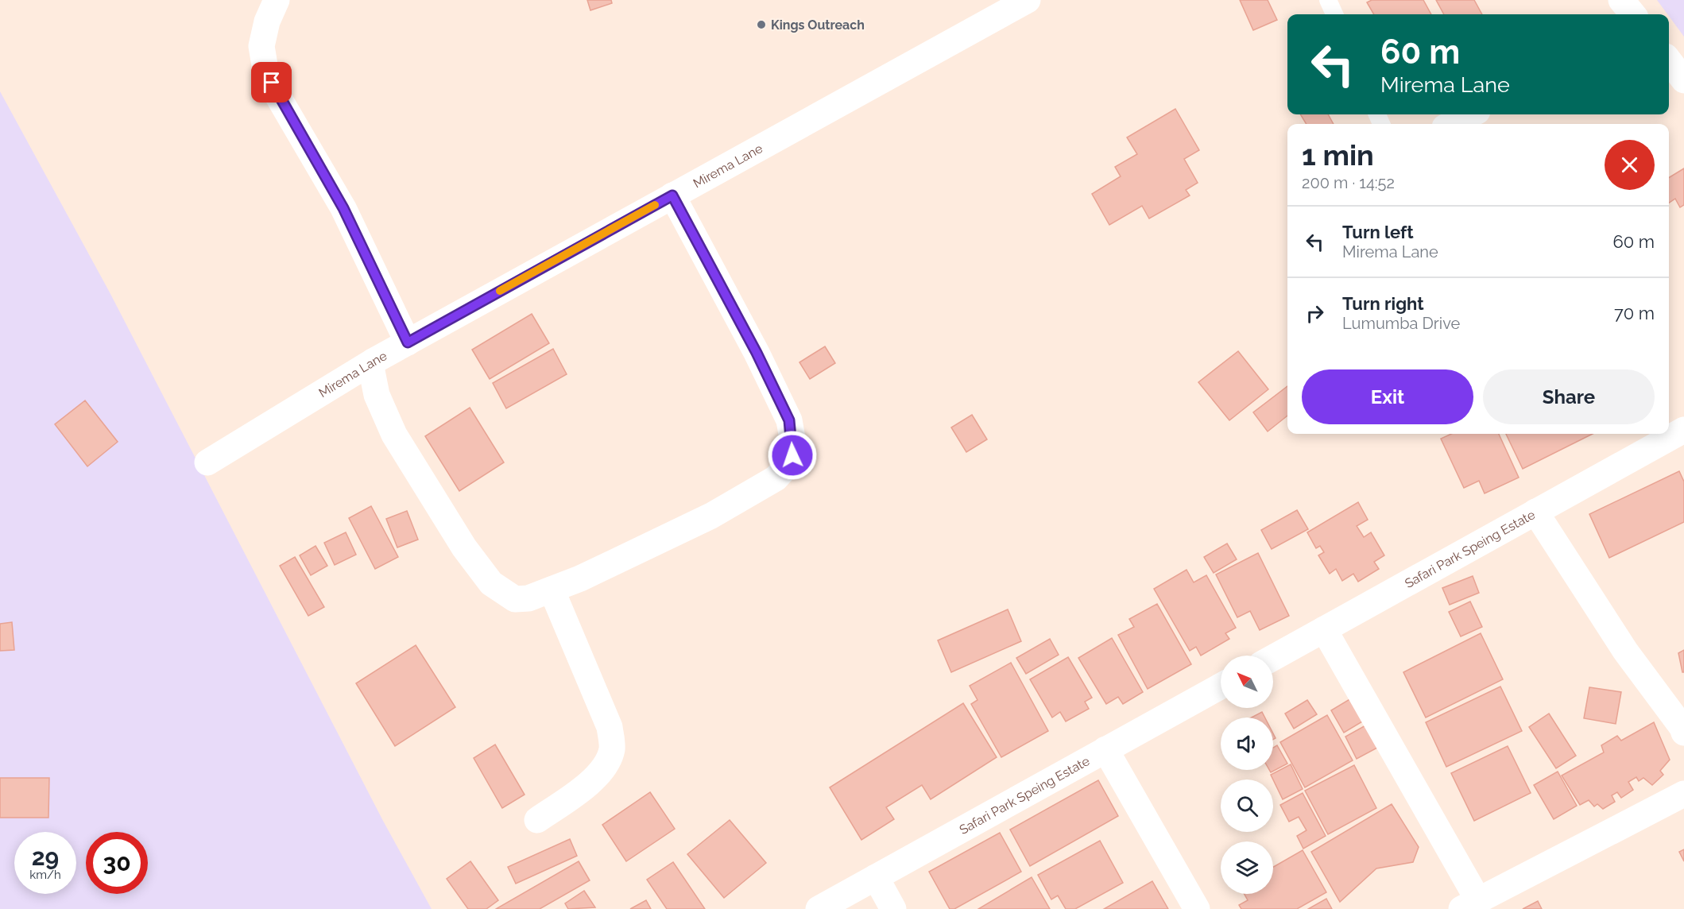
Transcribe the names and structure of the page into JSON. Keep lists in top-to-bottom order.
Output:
{
  "streets": {
    "street": ["Mirema Lane", "Safari Park Speing Estate"]
  },
  "places": ["Kings Outreach"],
  "north": "top left",
  "page": {
    "turn": ["60 m", "Mirema Lane"],
    "heading": ["1 min", "200 m · 14:52"],
    "list": [
      {
        "name": "Turn left",
        "note": "Mirema Lane",
        "value": "60 m"
      },
      {
        "name": "Turn right",
        "note": "Lumumba Drive",
        "value": "70 m"
      }
    ],
    "buttons": ["Exit", "Share"],
    "speed": "29 km/h",
    "limit": "30"
  }
}
